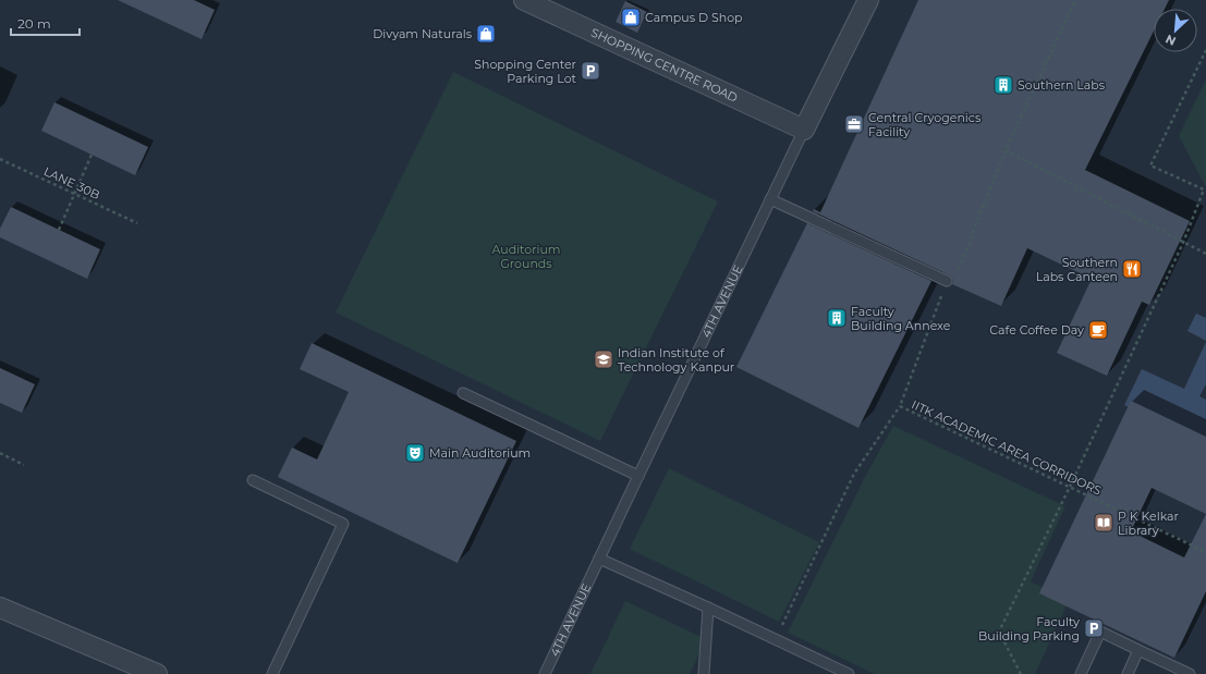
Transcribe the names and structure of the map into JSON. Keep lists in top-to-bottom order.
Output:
{
  "streets": {
    "street": ["SHOPPING CENTRE ROAD", "4TH AVENUE"],
    "path": ["LANE 30B", "IITK ACADEMIC AREA CORRIDORS"]
  },
  "crossings": [
    ["SHOPPING CENTRE ROAD", "4TH AVENUE"]
  ],
  "parks": ["Auditorium Grounds"],
  "places": {
    "shop": ["Campus D Shop", "Divyam Naturals"],
    "parking": ["Shopping Center Parking Lot", "Faculty Building Parking"],
    "building": ["Southern Labs", "Faculty Building Annexe"],
    "office": ["Central Cryogenics Facility"],
    "restaurant": ["Southern Labs Canteen"],
    "cafe": ["Cafe Coffee Day"],
    "school or university": ["Indian Institute of Technology Kanpur"],
    "theatre": ["Main Auditorium"],
    "library": ["P K Kelkar Library"]
  },
  "scale_bar": "20 m",
  "north": "bottom left"
}
